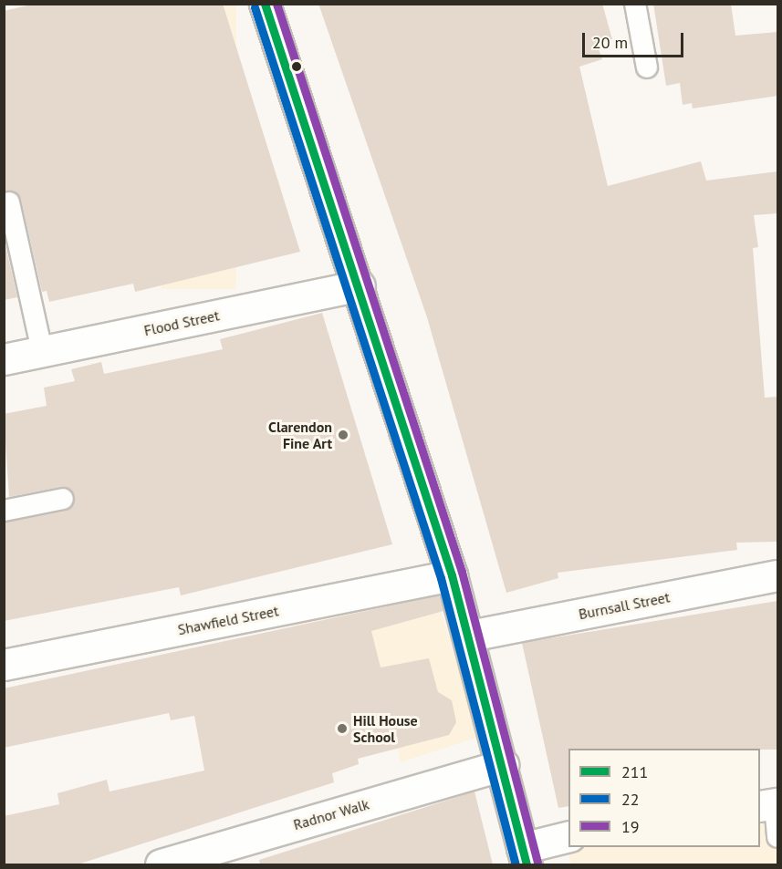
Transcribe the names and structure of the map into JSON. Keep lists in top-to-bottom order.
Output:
{
  "streets": {
    "street": [
      "Flood Street",
      "Burnsall Street",
      "Shawfield Street",
      "Radnor Walk"
    ]
  },
  "places": ["Clarendon Fine Art", "Hill House School"],
  "lines": ["transit line 211", "transit line 19", "transit line 22"],
  "legend": ["211", "22", "19"],
  "scale_bar": "20 m"
}
